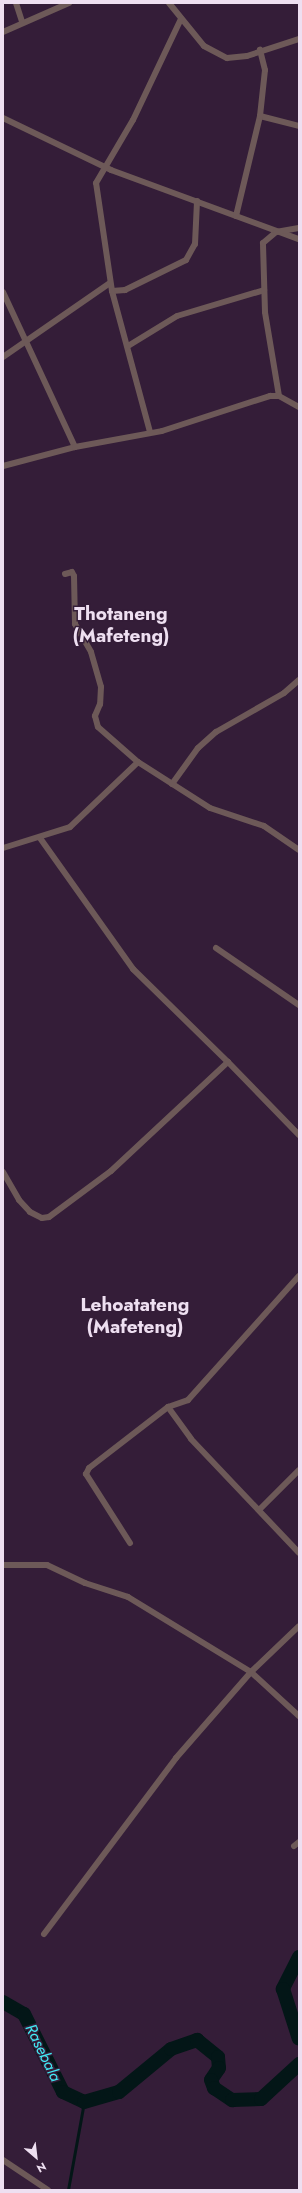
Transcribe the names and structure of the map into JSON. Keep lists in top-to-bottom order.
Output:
{
  "districts": ["Thotaneng (Mafeteng)", "Lehoatateng (Mafeteng)"],
  "water": ["Rasebala"],
  "north": "bottom right"
}
